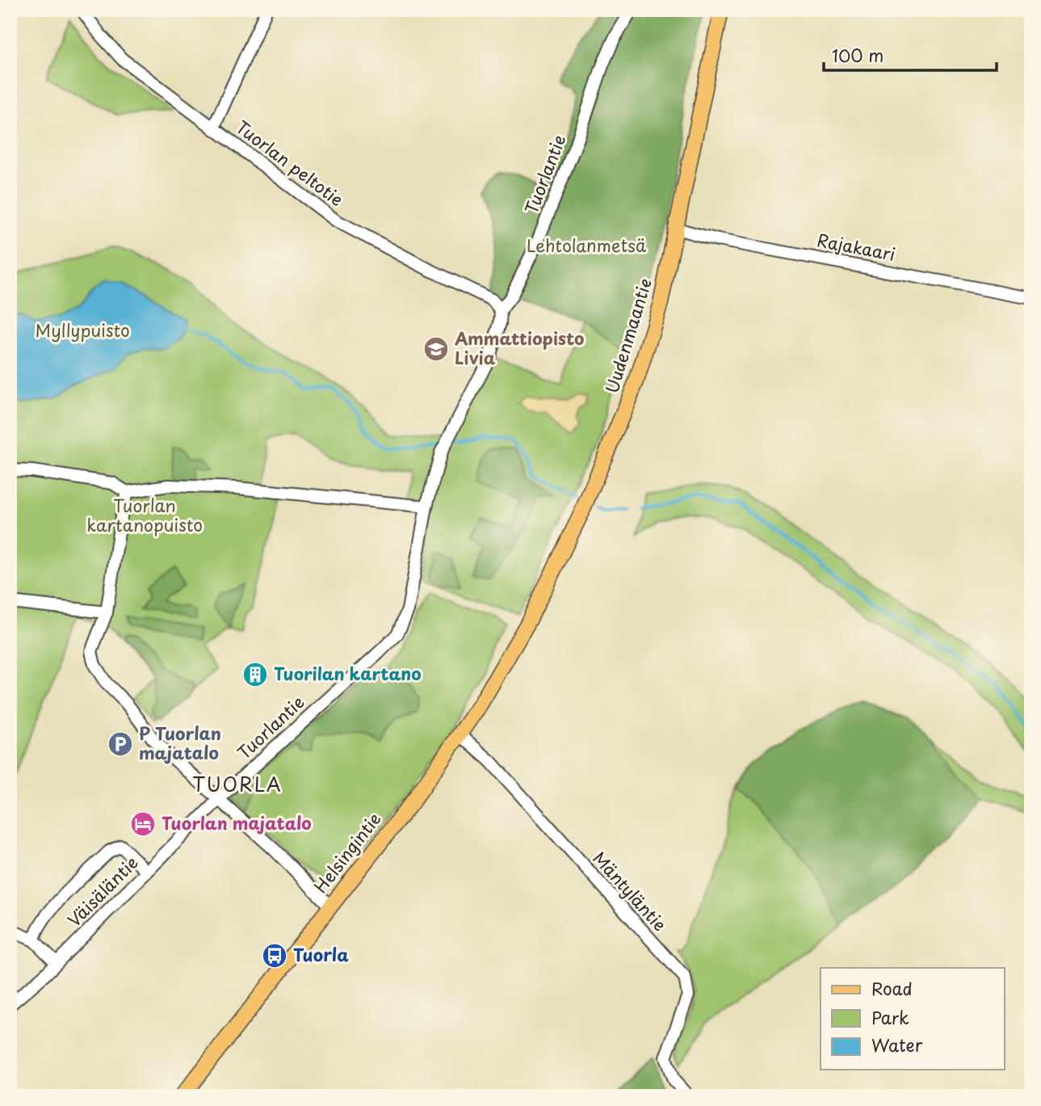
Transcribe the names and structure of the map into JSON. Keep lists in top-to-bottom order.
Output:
{
  "streets": {
    "main road": ["Uudenmaantie", "Helsingintie"],
    "street": [
      "Tuorlan peltotie",
      "Tuorlantie",
      "Rajakaari",
      "Väisäläntie",
      "Mäntyläntie"
    ]
  },
  "crossings": [
    ["Tuorlan peltotie", "Tuorlantie"],
    ["Tuorlantie", "Väisäläntie"],
    ["Rajakaari", "Uudenmaantie"],
    ["Uudenmaantie", "Helsingintie"],
    ["Helsingintie", "Mäntyläntie"]
  ],
  "districts": ["TUORLA"],
  "parks": ["Lehtolanmetsä", "Myllypuisto", "Tuorlan kartanopuisto"],
  "places": {
    "school or university": ["Ammattiopisto Livia"],
    "building": ["Tuorilan kartano"],
    "parking": ["P Tuorlan majatalo"],
    "hotel": ["Tuorlan majatalo"],
    "bus stop": ["Tuorla"]
  },
  "legend": ["Road", "Park", "Water"],
  "scale_bar": "100 m"
}
